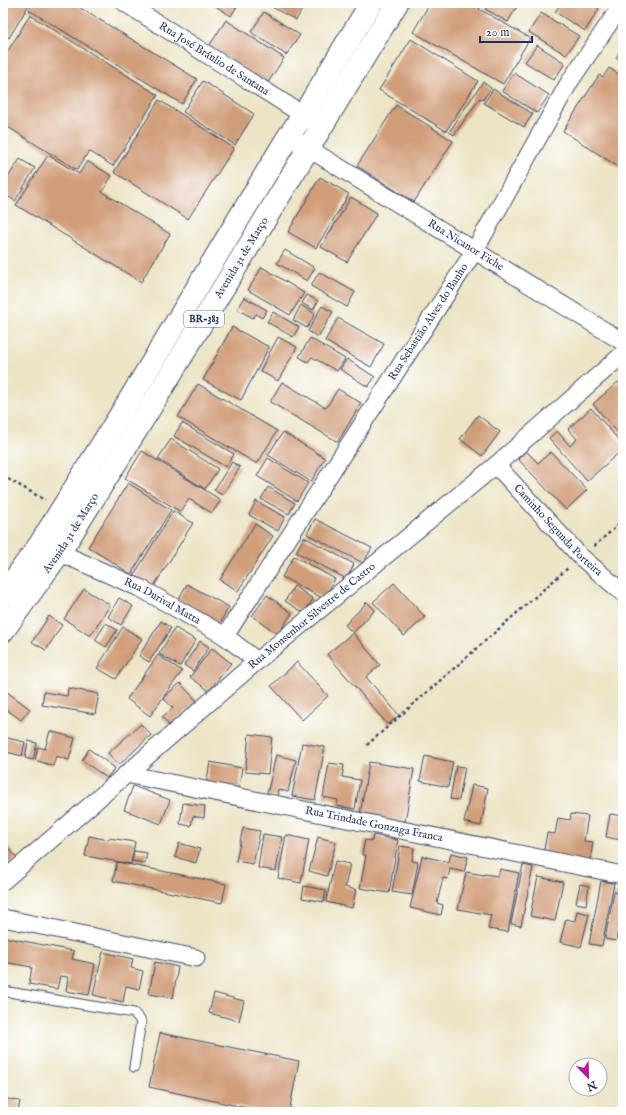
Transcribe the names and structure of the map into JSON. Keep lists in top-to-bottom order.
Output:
{
  "streets": {
    "main road": ["Avenida 31 de Março", "BR-383"],
    "street": [
      "Rua José Bráulio de Santana",
      "Rua Nicanor Fiche",
      "Rua Sebastião Alves do Banho",
      "Caminho Segunda Porteira",
      "Rua Durival Matta",
      "Rua Monsenhor Silvestre de Castro",
      "Rua Trindade Gonzaga Franca"
    ]
  },
  "crossings": [
    ["Rua José Bráulio de Santana", "Avenida 31 de Março"],
    ["Rua Nicanor Fiche", "Avenida 31 de Março"],
    ["Rua Nicanor Fiche", "Rua Sebastião Alves do Banho"],
    ["Avenida 31 de Março", "Rua Durival Matta"],
    ["Rua Sebastião Alves do Banho", "Rua Durival Matta"],
    ["Caminho Segunda Porteira", "Rua Monsenhor Silvestre de Castro"],
    ["Rua Durival Matta", "Rua Monsenhor Silvestre de Castro"],
    ["Rua Monsenhor Silvestre de Castro", "Rua Trindade Gonzaga Franca"]
  ],
  "scale_bar": "20 m",
  "north": "bottom right"
}
